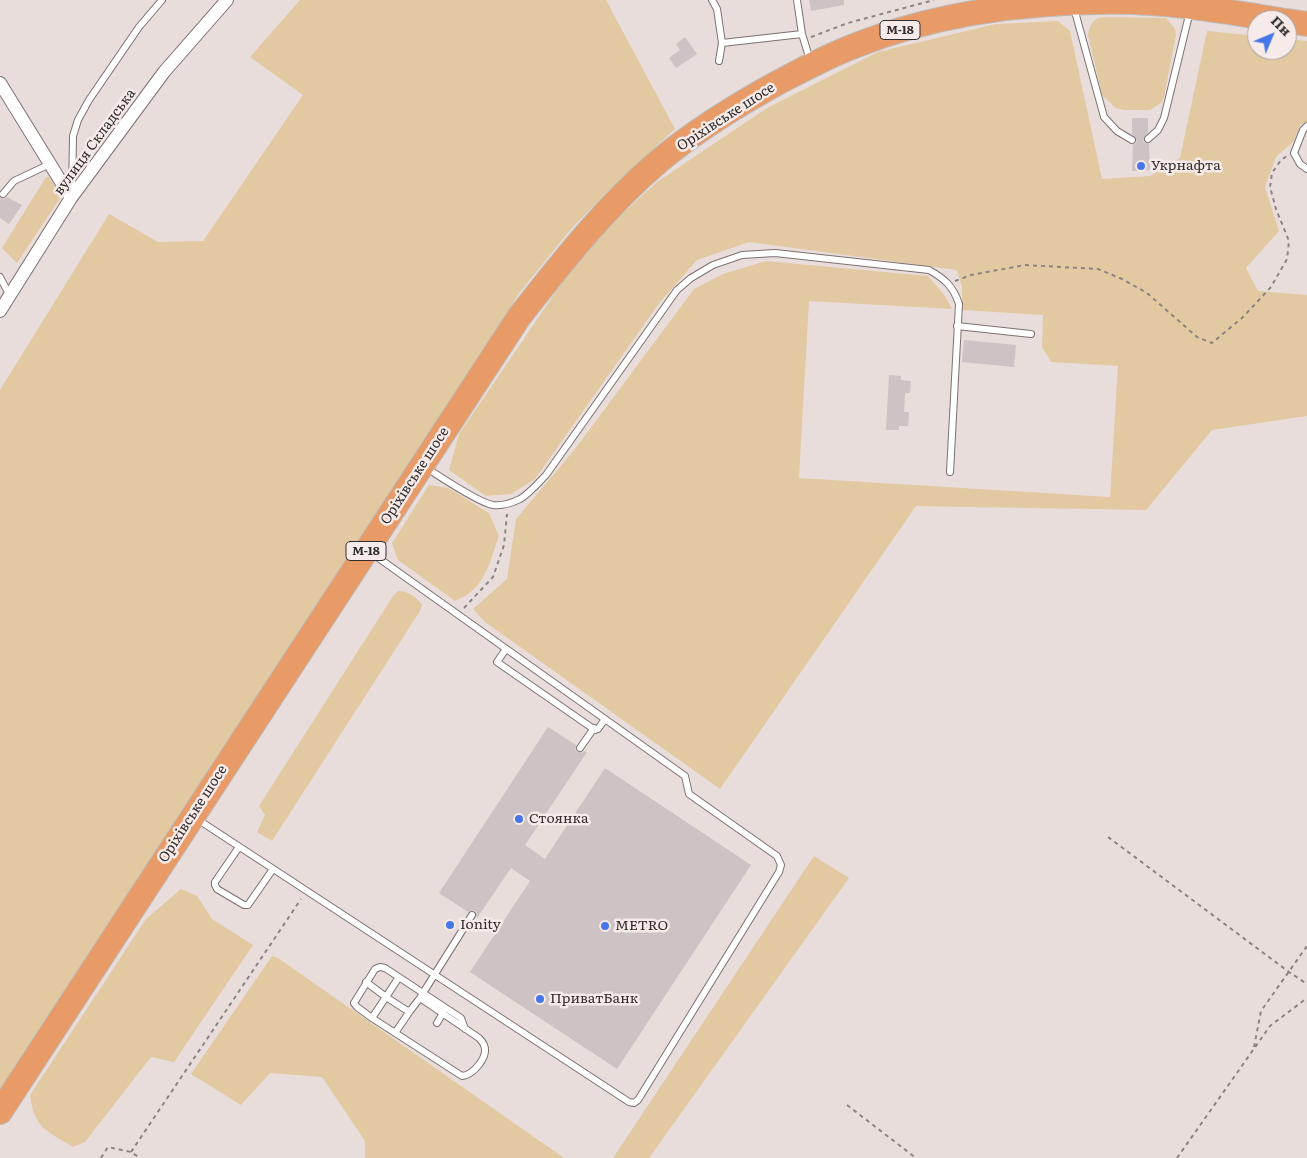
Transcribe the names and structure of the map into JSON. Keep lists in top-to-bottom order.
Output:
{
  "streets": {
    "highway": ["М-18", "Оріхівське шосе"],
    "street": ["вулиця Складська"]
  },
  "crossings": [
    ["М-18", "Оріхівське шосе"]
  ],
  "places": [
    "Укрнафта",
    "Стоянка",
    "Ionity",
    "METRO",
    "ПриватБанк"
  ],
  "north": "top right"
}
